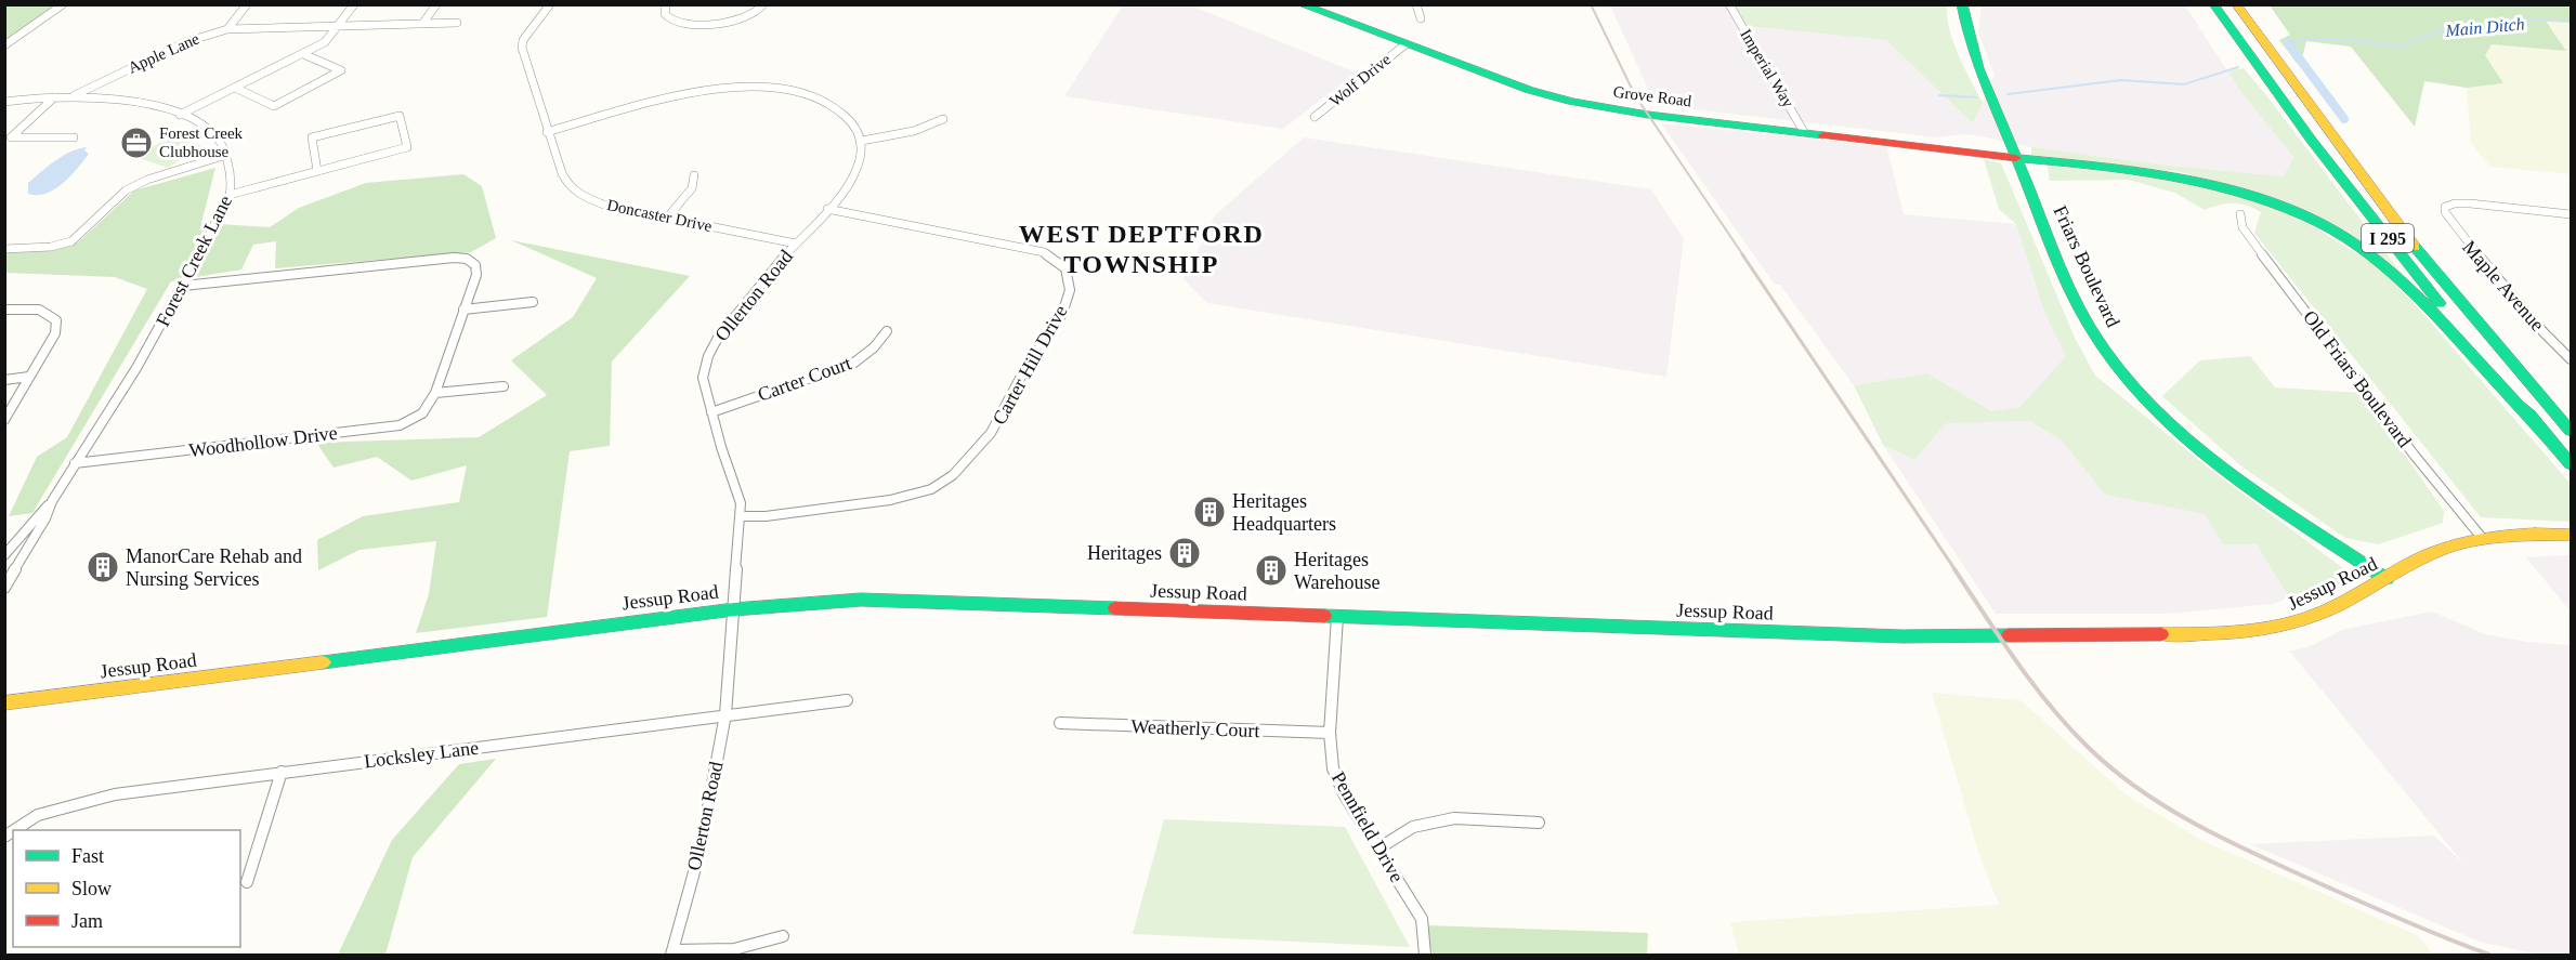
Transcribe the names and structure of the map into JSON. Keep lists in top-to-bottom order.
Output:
{
  "streets": {
    "main road": [
      "Grove Road",
      "I 295",
      "Friars Boulevard",
      "Jessup Road"
    ],
    "street": [
      "Apple Lane",
      "Imperial Way",
      "Wolf Drive",
      "Doncaster Drive",
      "Forest Creek Lane",
      "Maple Avenue",
      "Ollerton Road",
      "Carter Hill Drive",
      "Carter Court",
      "Old Friars Boulevard",
      "Woodhollow Drive",
      "Weatherly Court",
      "Locksley Lane",
      "Pennfield Drive"
    ]
  },
  "crossings": [
    ["Apple Lane", "Forest Creek Lane"],
    ["Imperial Way", "Grove Road"],
    ["Wolf Drive", "Grove Road"],
    ["Grove Road", "I 295"],
    ["Grove Road", "Friars Boulevard"],
    ["Doncaster Drive", "Ollerton Road"],
    ["Forest Creek Lane", "Woodhollow Drive"],
    ["Friars Boulevard", "Jessup Road"],
    ["Ollerton Road", "Carter Hill Drive"],
    ["Ollerton Road", "Carter Court"],
    ["Ollerton Road", "Jessup Road"],
    ["Ollerton Road", "Locksley Lane"],
    ["Old Friars Boulevard", "Jessup Road"],
    ["Jessup Road", "Pennfield Drive"],
    ["Weatherly Court", "Pennfield Drive"]
  ],
  "districts": ["WEST DEPTFORD TOWNSHIP"],
  "water": ["Main Ditch"],
  "places": {
    "office": ["Forest Creek Clubhouse"],
    "building": [
      "Heritages Headquarters",
      "Heritages",
      "ManorCare Rehab and Nursing Services",
      "Heritages Warehouse"
    ]
  },
  "legend": ["Fast", "Slow", "Jam"]
}
